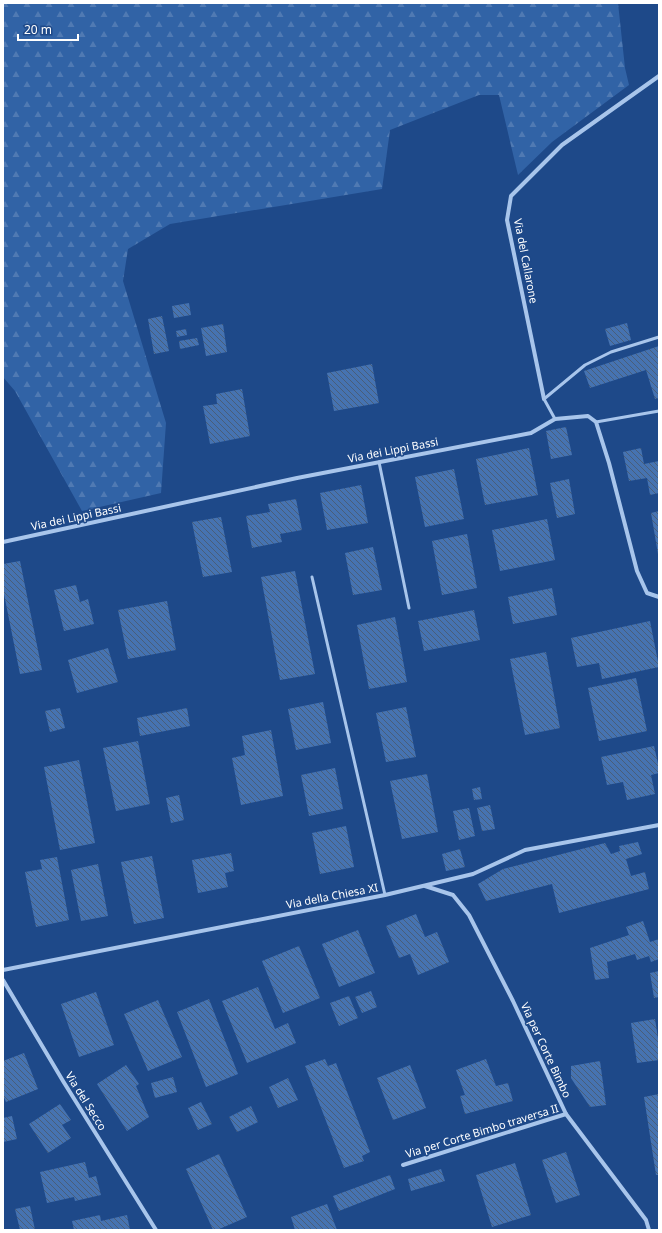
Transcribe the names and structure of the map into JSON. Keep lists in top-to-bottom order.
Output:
{
  "streets": {
    "street": [
      "Via del Callarone",
      "Via dei Lippi Bassi",
      "Via della Chiesa XI",
      "Via per Corte Bimbo",
      "Via del Secco",
      "Via per Corte Bimbo traversa II"
    ]
  },
  "crossings": [
    ["Via della Chiesa XI", "Via per Corte Bimbo"],
    ["Via per Corte Bimbo", "Via per Corte Bimbo traversa II"]
  ],
  "scale_bar": "20 m"
}
